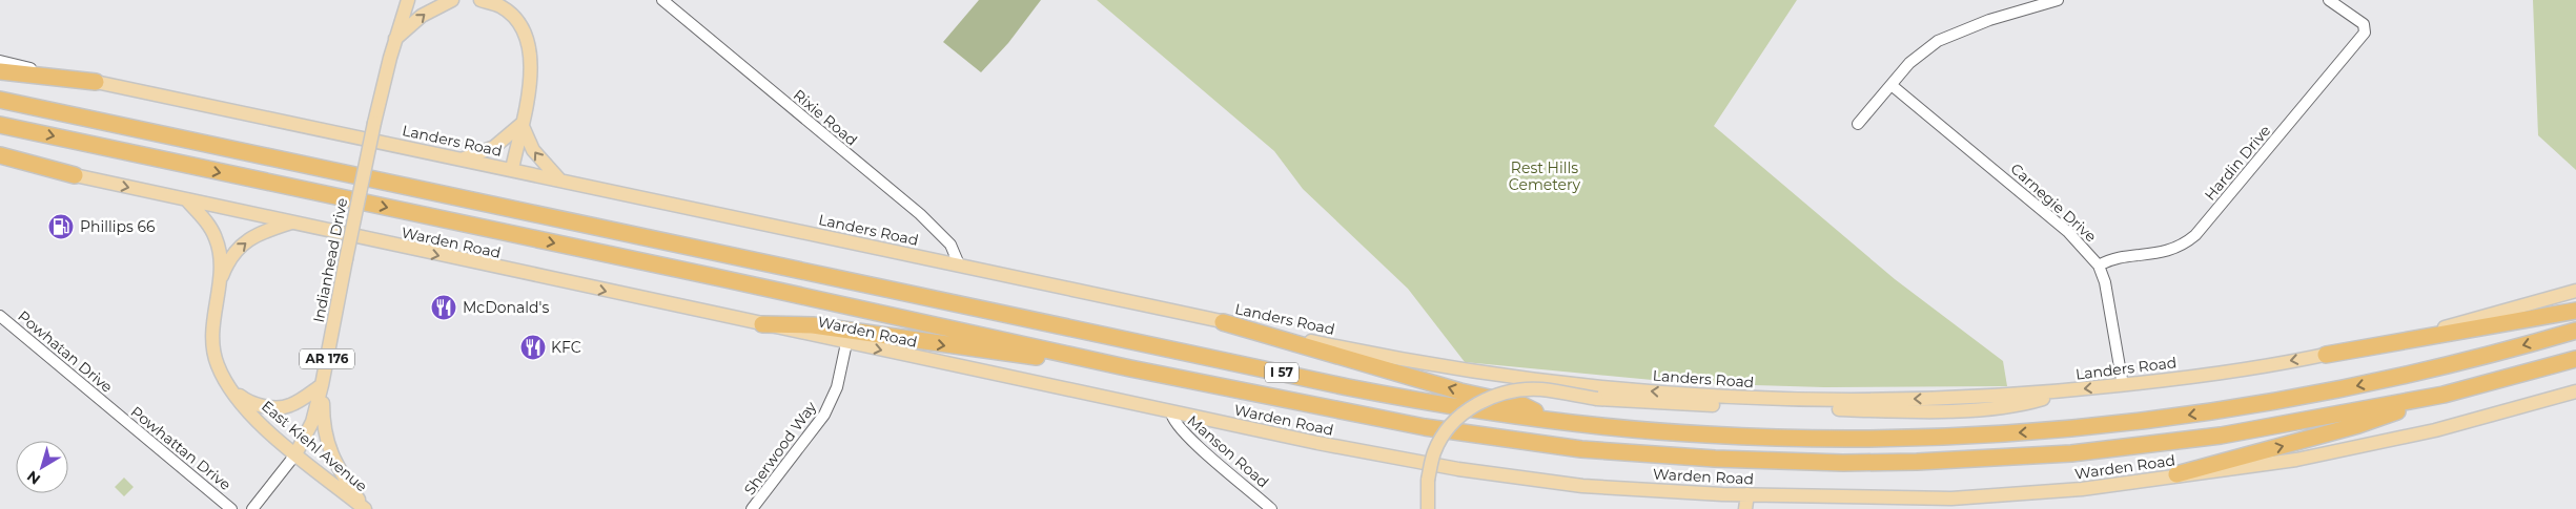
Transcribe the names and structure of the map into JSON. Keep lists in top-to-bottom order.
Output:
{
  "streets": {
    "highway": ["I 57"],
    "main road": [
      "Landers Road",
      "Warden Road",
      "Indianhead Drive",
      "AR 176",
      "East Kiehl Avenue"
    ],
    "street": [
      "Rixie Road",
      "Hardin Drive",
      "Carnegie Drive",
      "Powhatan Drive",
      "Powhattan Drive",
      "Sherwood Way",
      "Manson Road"
    ]
  },
  "crossings": [
    ["Rixie Road", "Landers Road"],
    ["Landers Road", "Carnegie Drive"],
    ["Hardin Drive", "Carnegie Drive"],
    ["Warden Road", "East Kiehl Avenue"],
    ["Warden Road", "Sherwood Way"],
    ["Warden Road", "Manson Road"],
    ["Indianhead Drive", "AR 176"],
    ["Indianhead Drive", "East Kiehl Avenue"],
    ["Powhatan Drive", "Powhattan Drive"]
  ],
  "one_way": ["Landers Road", "Warden Road"],
  "parks": ["Rest Hills Cemetery"],
  "places": {
    "fuel station": ["Phillips 66"],
    "restaurant": ["McDonald's", "KFC"]
  },
  "north": "bottom left"
}
